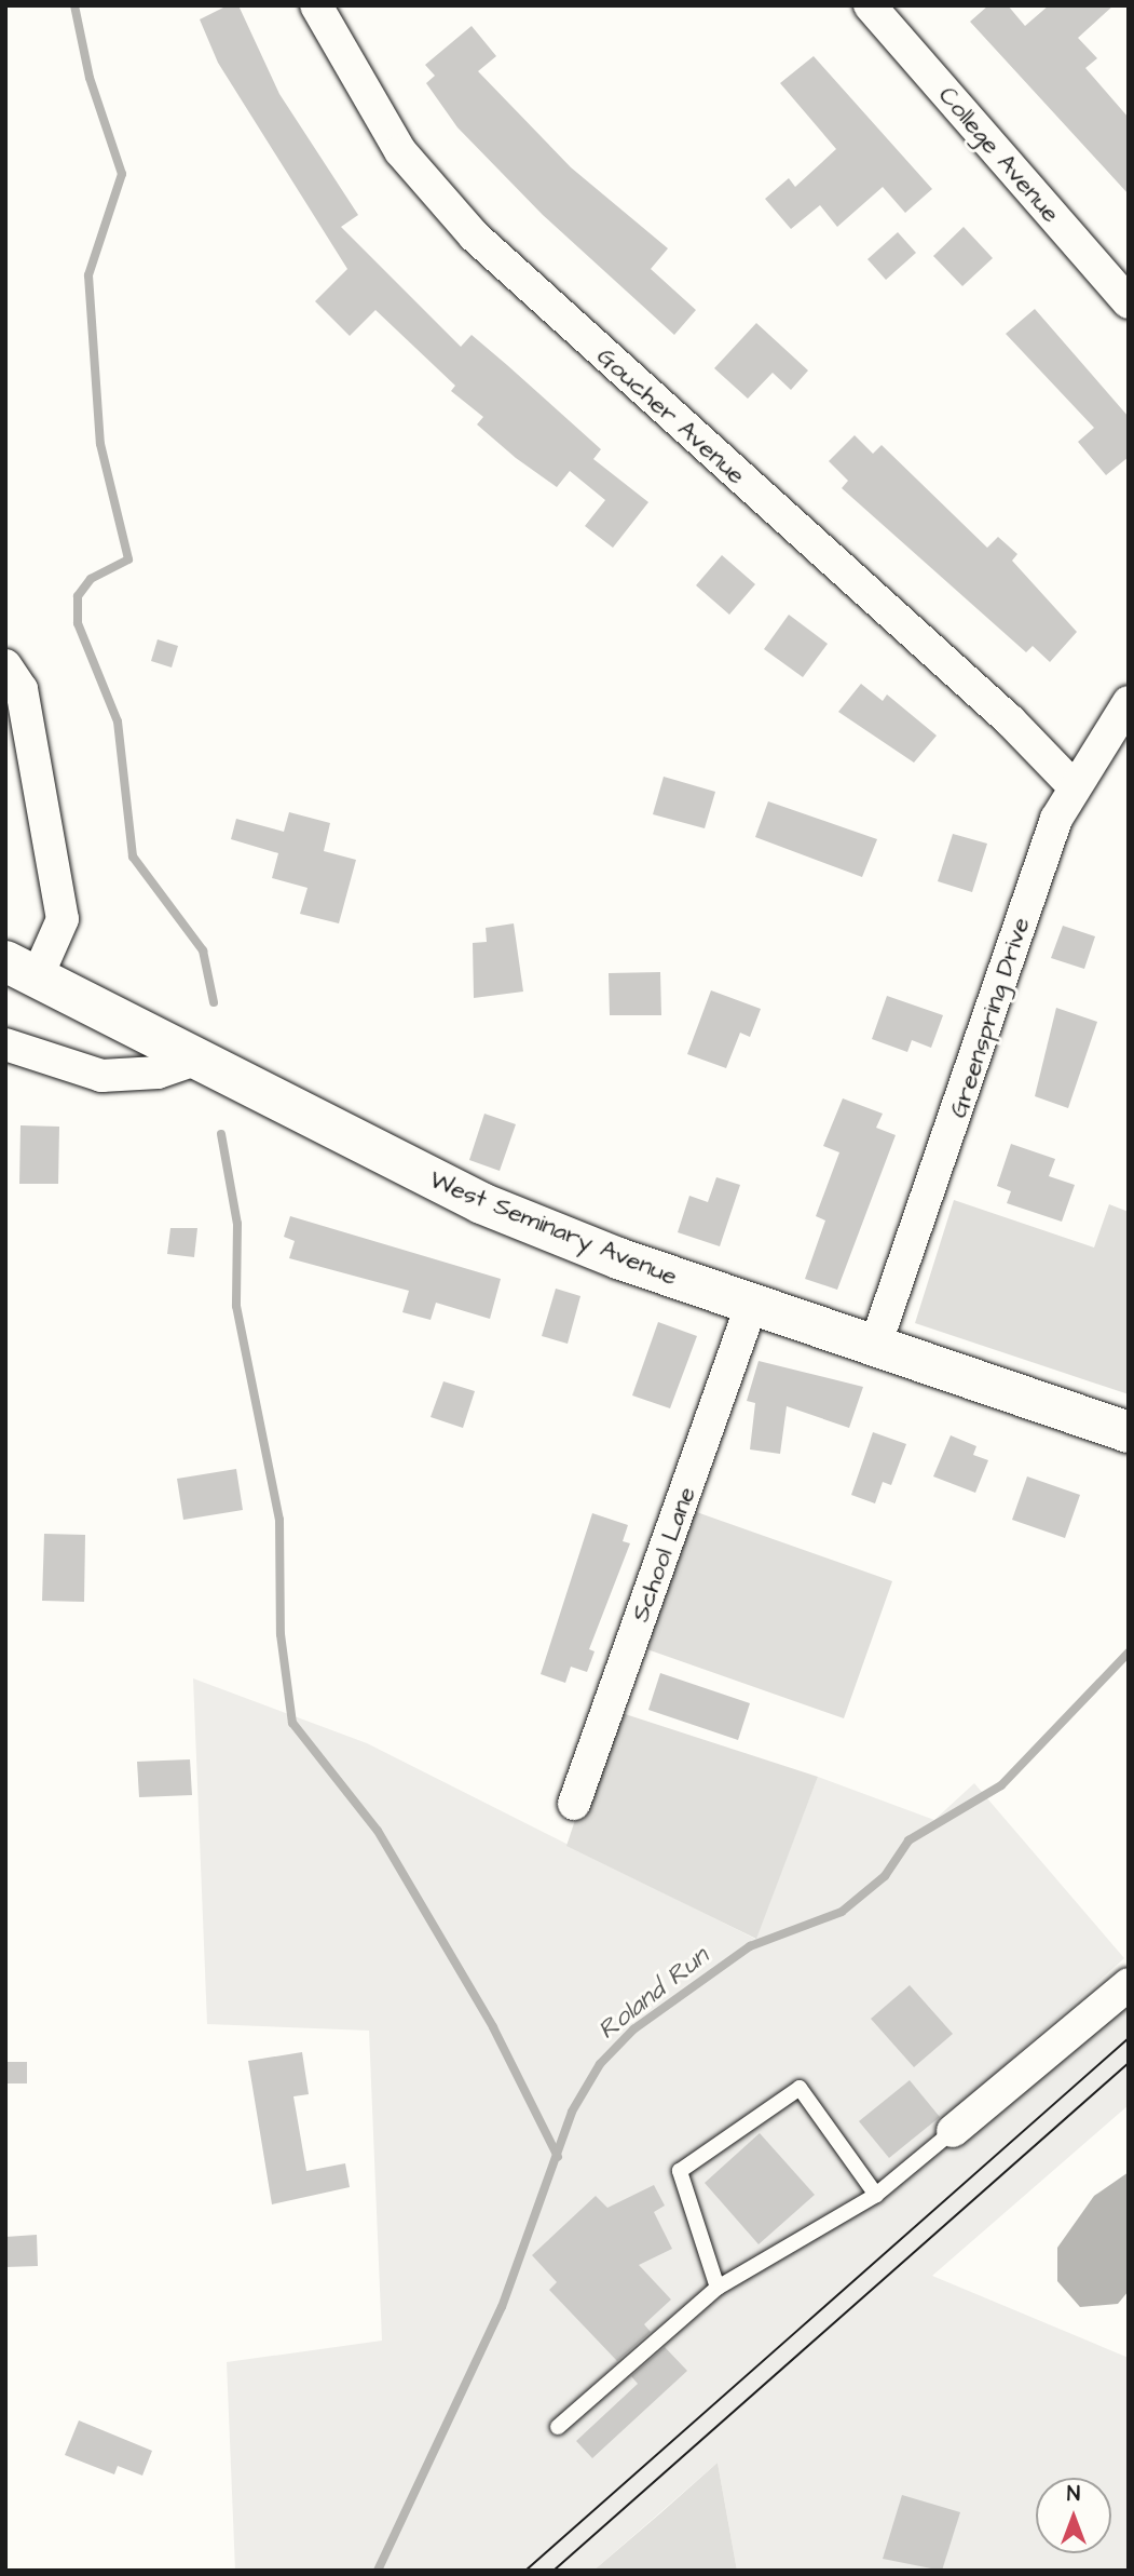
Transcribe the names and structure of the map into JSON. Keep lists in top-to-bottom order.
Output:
{
  "streets": {
    "main road": ["West Seminary Avenue"],
    "street": [
      "College Avenue",
      "Goucher Avenue",
      "Greenspring Drive",
      "School Lane"
    ]
  },
  "crossings": [
    ["Goucher Avenue", "Greenspring Drive"],
    ["Greenspring Drive", "West Seminary Avenue"],
    ["West Seminary Avenue", "School Lane"]
  ],
  "water": ["Roland Run"],
  "north": "top"
}
